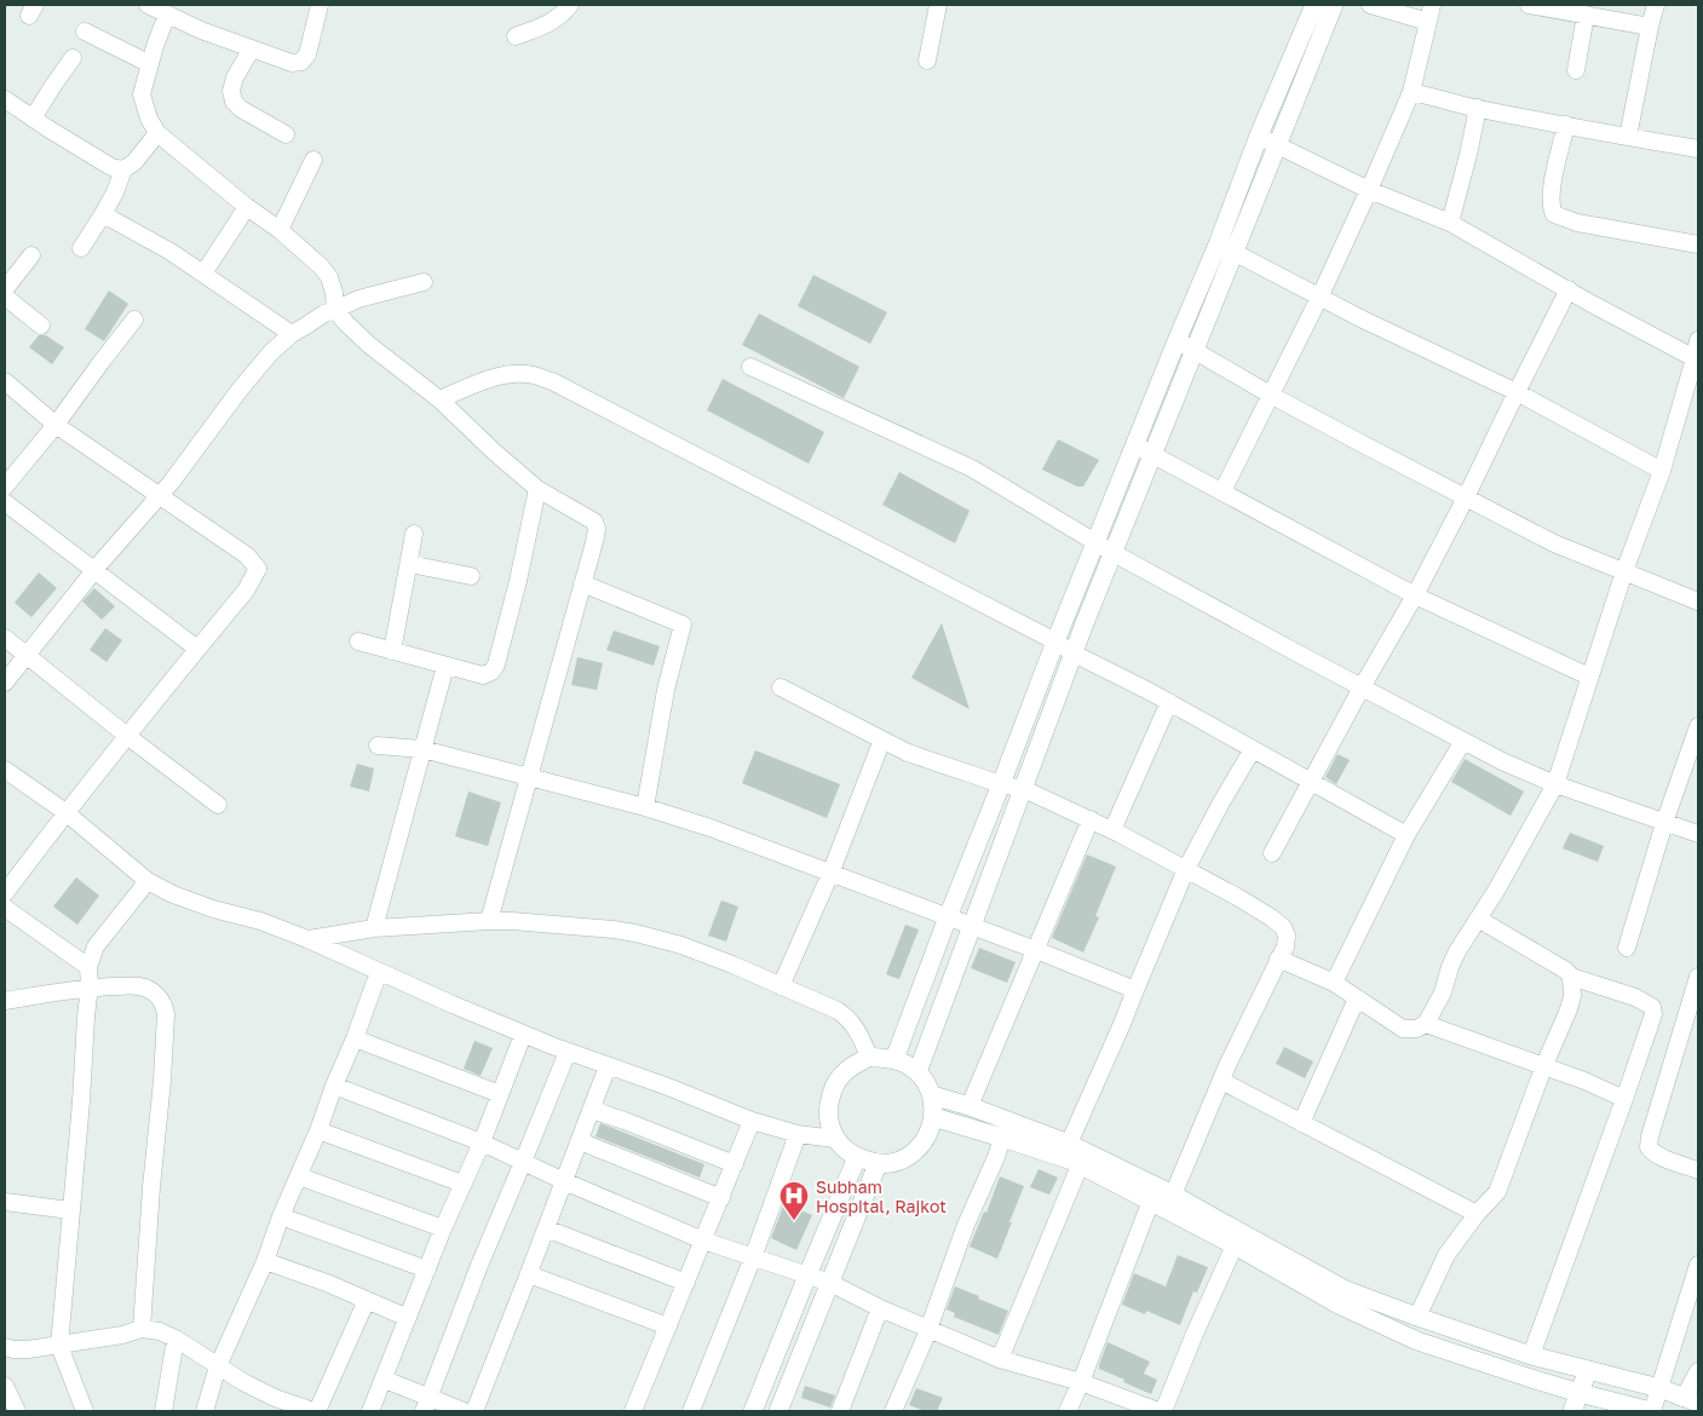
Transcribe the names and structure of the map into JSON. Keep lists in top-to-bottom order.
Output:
{
  "places": {
    "hospital": ["Subham Hospital, Rajkot"]
  }
}
